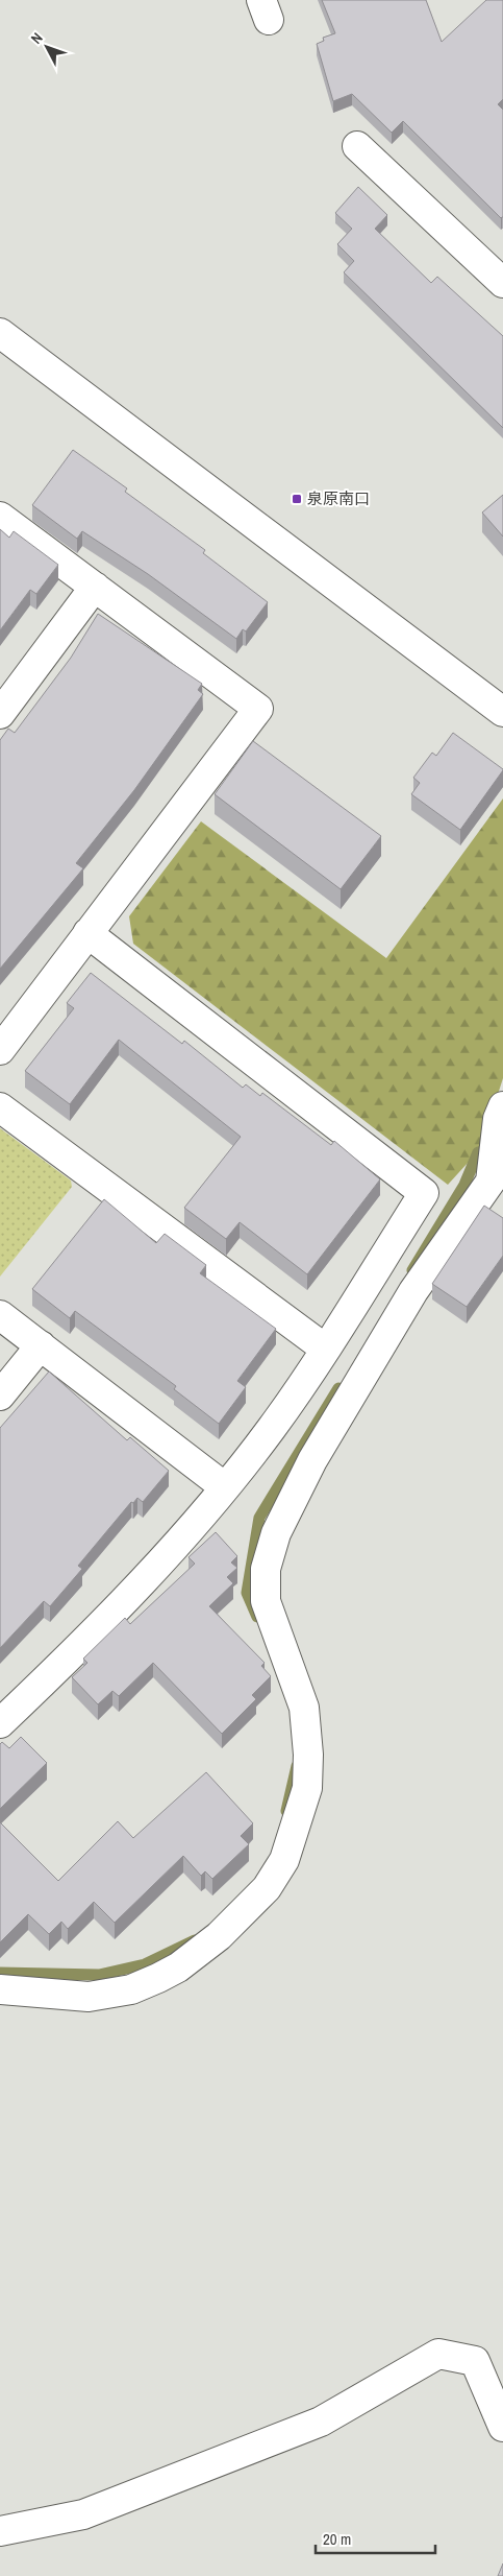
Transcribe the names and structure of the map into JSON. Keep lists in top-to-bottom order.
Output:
{
  "places": {
    "transit": ["泉原南口"]
  },
  "scale_bar": "20 m",
  "north": "top left"
}
